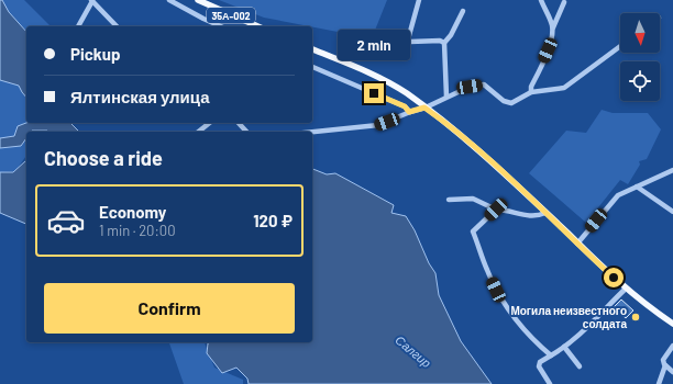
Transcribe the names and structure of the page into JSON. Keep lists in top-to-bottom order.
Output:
{
  "streets": {
    "main road": ["35А-002"]
  },
  "water": ["Салгир"],
  "places": ["Могила неизвестного солдата"],
  "north": "bottom",
  "page": {
    "banner": ["Pickup", "Ялтинская улица"],
    "bubble": "2 min",
    "heading": "Choose a ride",
    "list": [
      {
        "name": "Economy",
        "note": "1 min · 20:00",
        "value": "120 ₽"
      }
    ],
    "buttons": "Confirm"
  }
}
